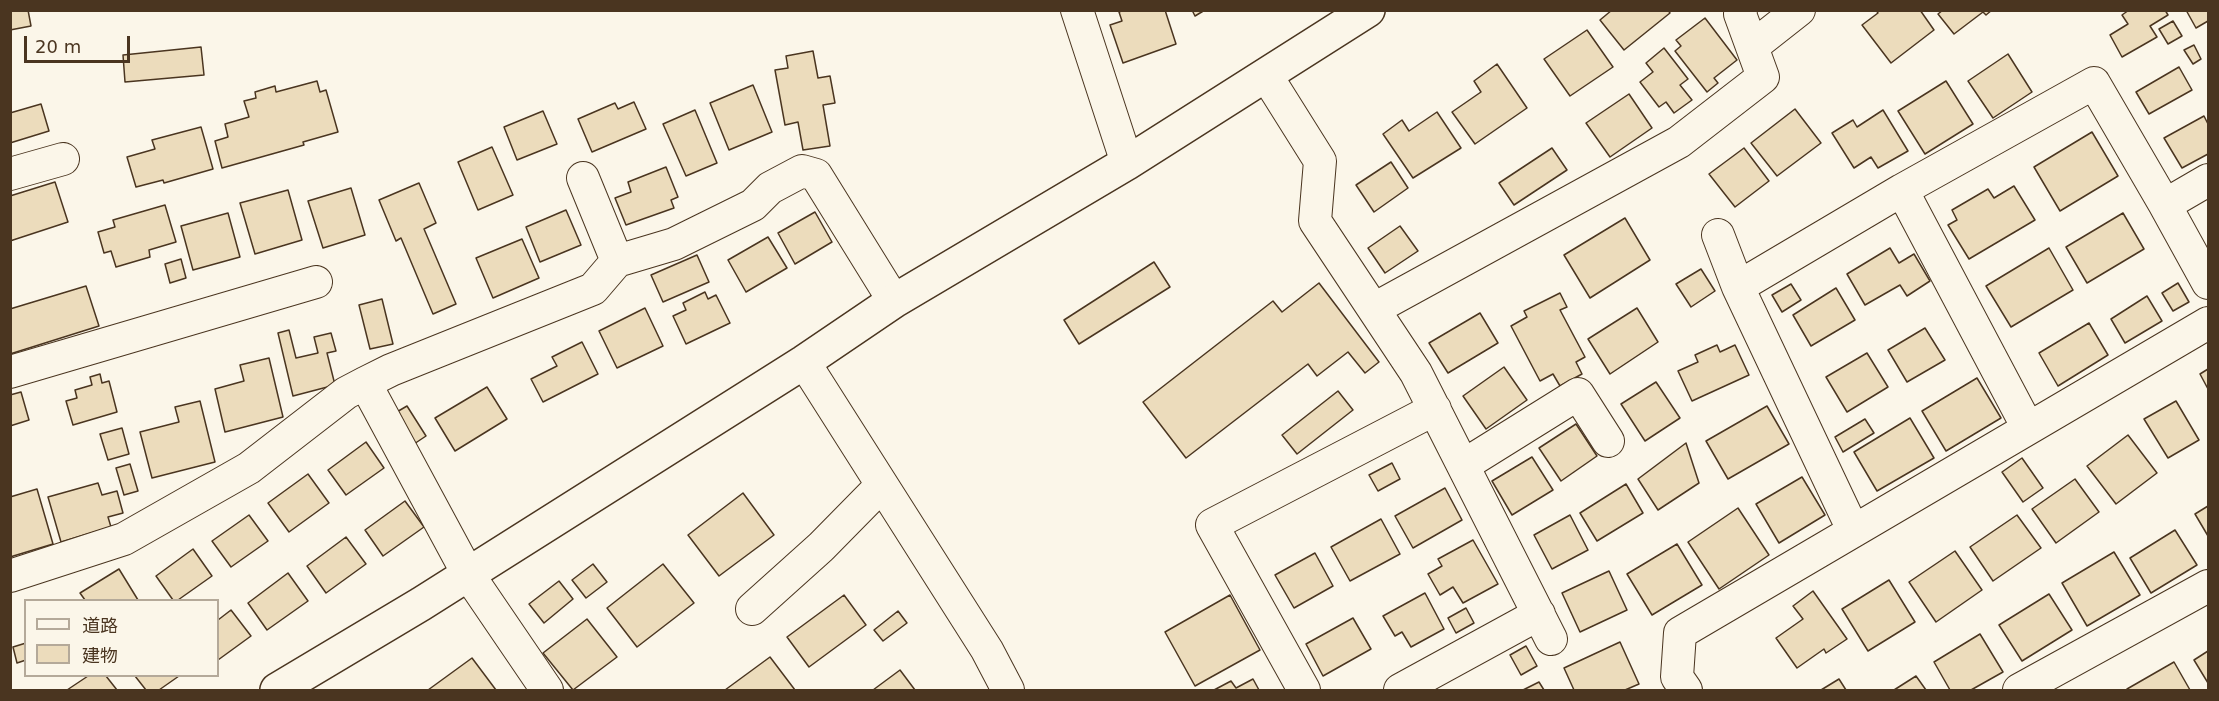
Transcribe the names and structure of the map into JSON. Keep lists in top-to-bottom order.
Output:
{
  "legend": ["道路", "建物"],
  "scale_bar": "20 m"
}
